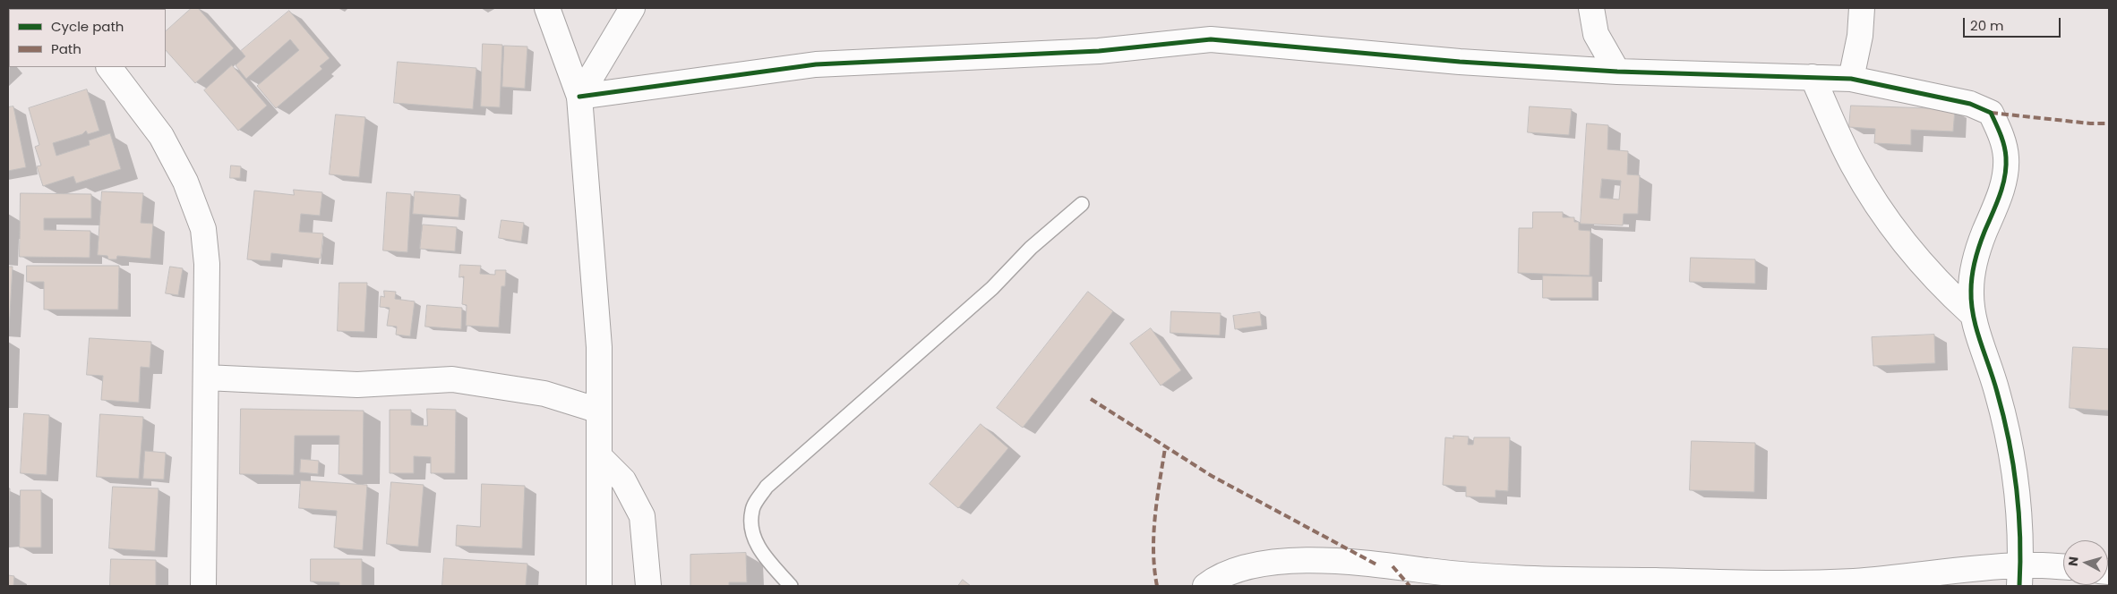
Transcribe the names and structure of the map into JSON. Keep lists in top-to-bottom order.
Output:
{
  "legend": ["Cycle path", "Path"],
  "scale_bar": "20 m",
  "north": "left"
}
